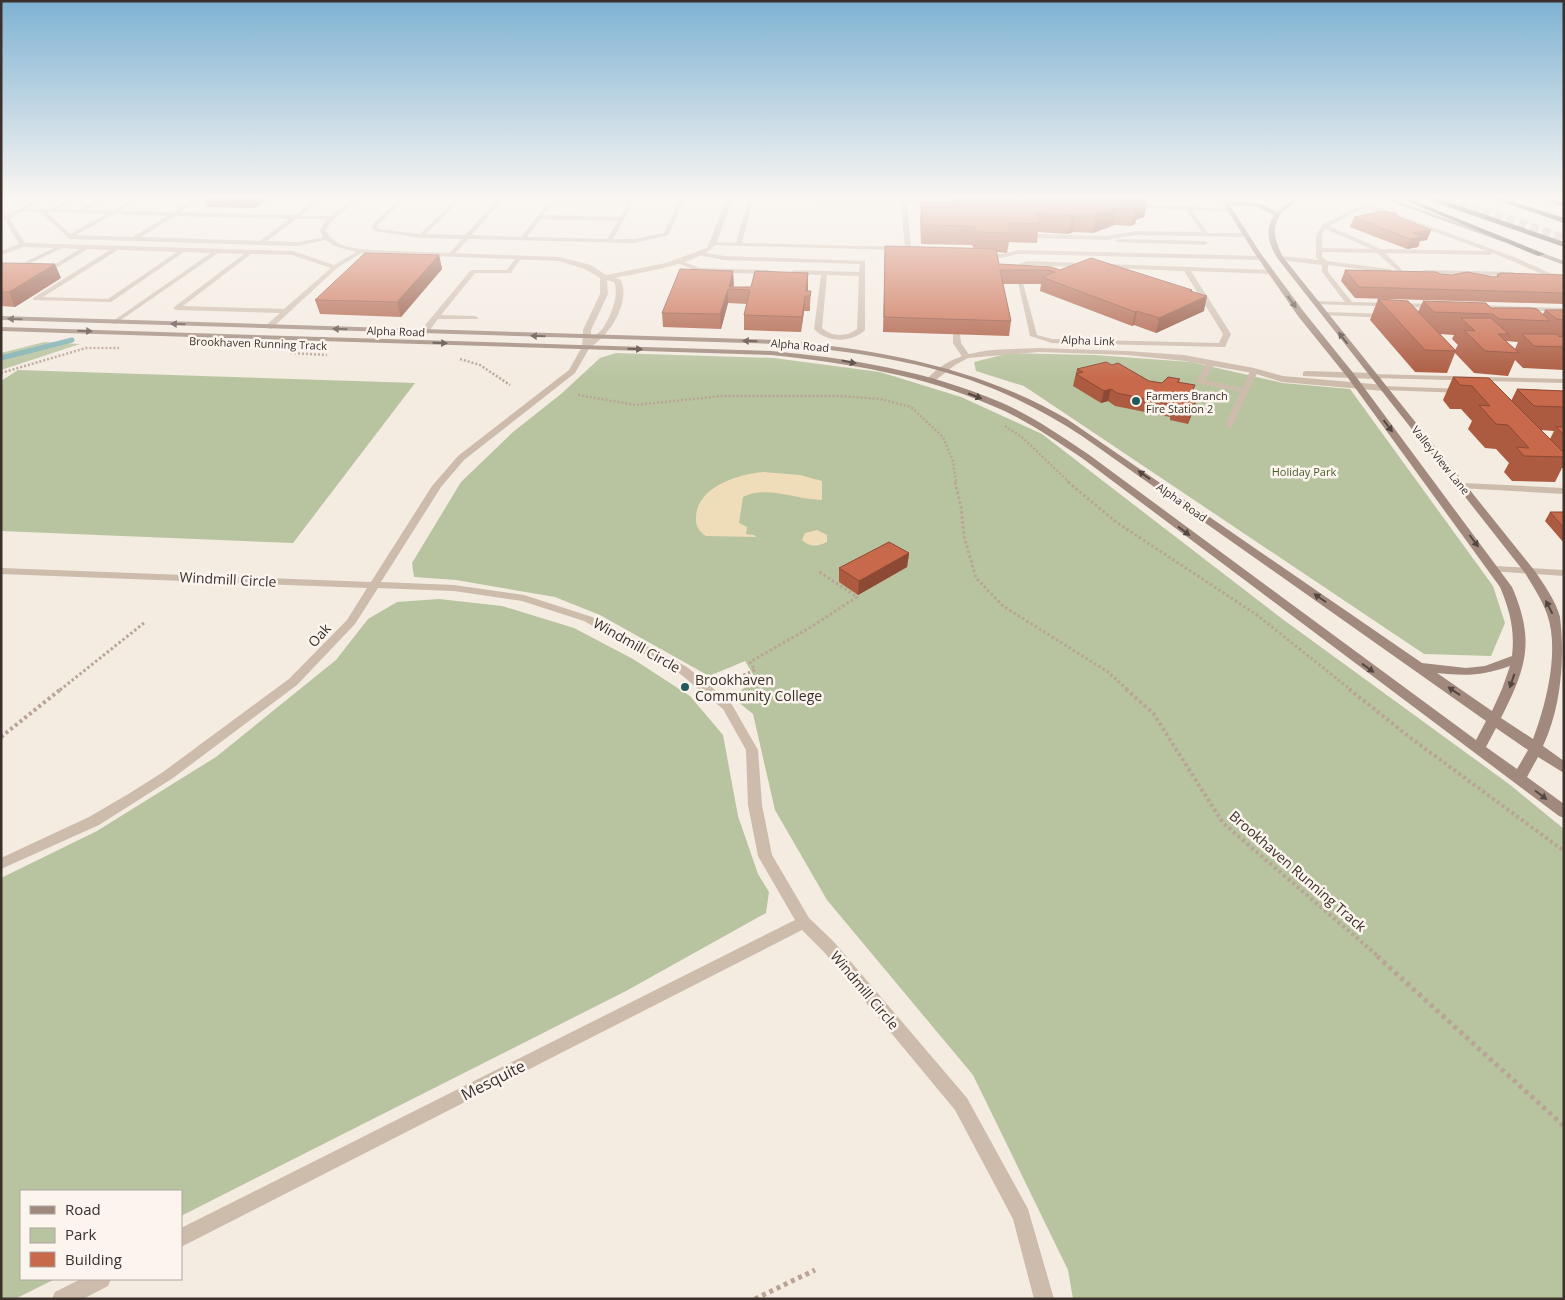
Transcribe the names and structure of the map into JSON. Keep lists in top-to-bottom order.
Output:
{
  "streets": {
    "street": ["Alpha Road", "Alpha Link", "Valley View Lane"],
    "lane": ["Windmill Circle", "Oak", "Mesquite"],
    "path": ["Brookhaven Running Track"]
  },
  "crossings": [
    ["Alpha Road", "Alpha Link"],
    ["Alpha Road", "Valley View Lane"],
    ["Alpha Road", "Oak"],
    ["Alpha Link", "Valley View Lane"],
    ["Windmill Circle", "Oak"],
    ["Windmill Circle", "Mesquite"]
  ],
  "parks": ["Holiday Park"],
  "places": ["Farmers Branch Fire Station 2", "Brookhaven Community College"],
  "legend": ["Road", "Park", "Building"]
}
